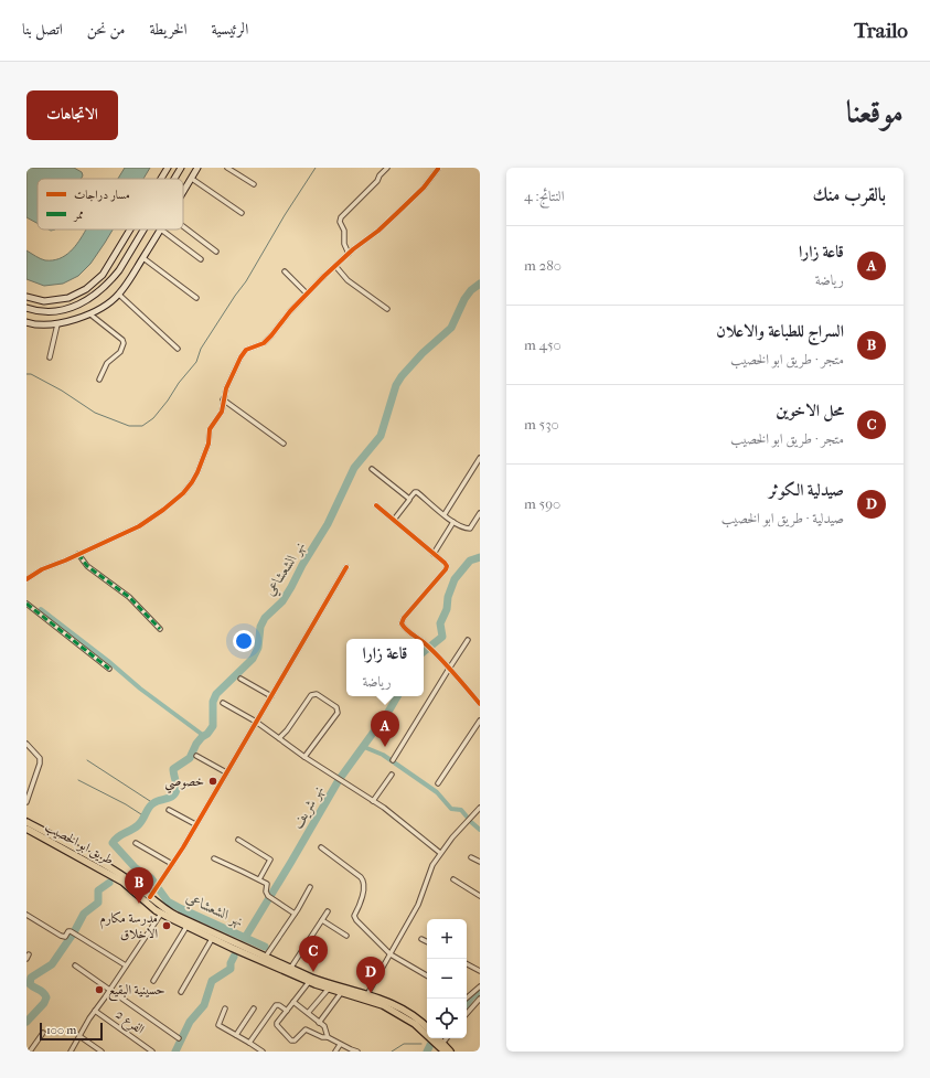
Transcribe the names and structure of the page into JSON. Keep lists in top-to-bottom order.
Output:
{
  "streets": {
    "main road": ["طريق ابو الخصيب"],
    "street": ["الفرع 2"]
  },
  "water": ["نهر الشعشاعي", "نهر شريف"],
  "places": ["خصوصي", "مدرسة مكارم الاخلاق", "حسينية البقيع"],
  "legend": ["مسار دراجات", "ممر"],
  "scale_bar": "100 m",
  "page": {
    "header": "Trailo",
    "nav": [
      "الرئيسية",
      "الخريطة",
      "من نحن",
      "اتصل بنا"
    ],
    "title": "موقعنا",
    "buttons": "الاتجاهات",
    "heading": ["بالقرب منك", "النتائج: 4"],
    "list": [
      {
        "mark": "A",
        "name": "قاعة زارا",
        "note": "رياضة",
        "value": "280 m"
      },
      {
        "mark": "B",
        "name": "السراج للطباعة والاعلان",
        "note": "متجر · طريق ابو الخصيب",
        "value": "450 m"
      },
      {
        "mark": "C",
        "name": "محل الاخوين",
        "note": "متجر · طريق ابو الخصيب",
        "value": "530 m"
      },
      {
        "mark": "D",
        "name": "صيدلية الكوثر",
        "note": "صيدلية · طريق ابو الخصيب",
        "value": "590 m"
      }
    ],
    "popup": ["قاعة زارا", "رياضة"],
    "pins": [
      "A",
      "B",
      "C",
      "D"
    ],
    "map_buttons": ["+", "−"],
    "scale": "100 m"
  }
}
